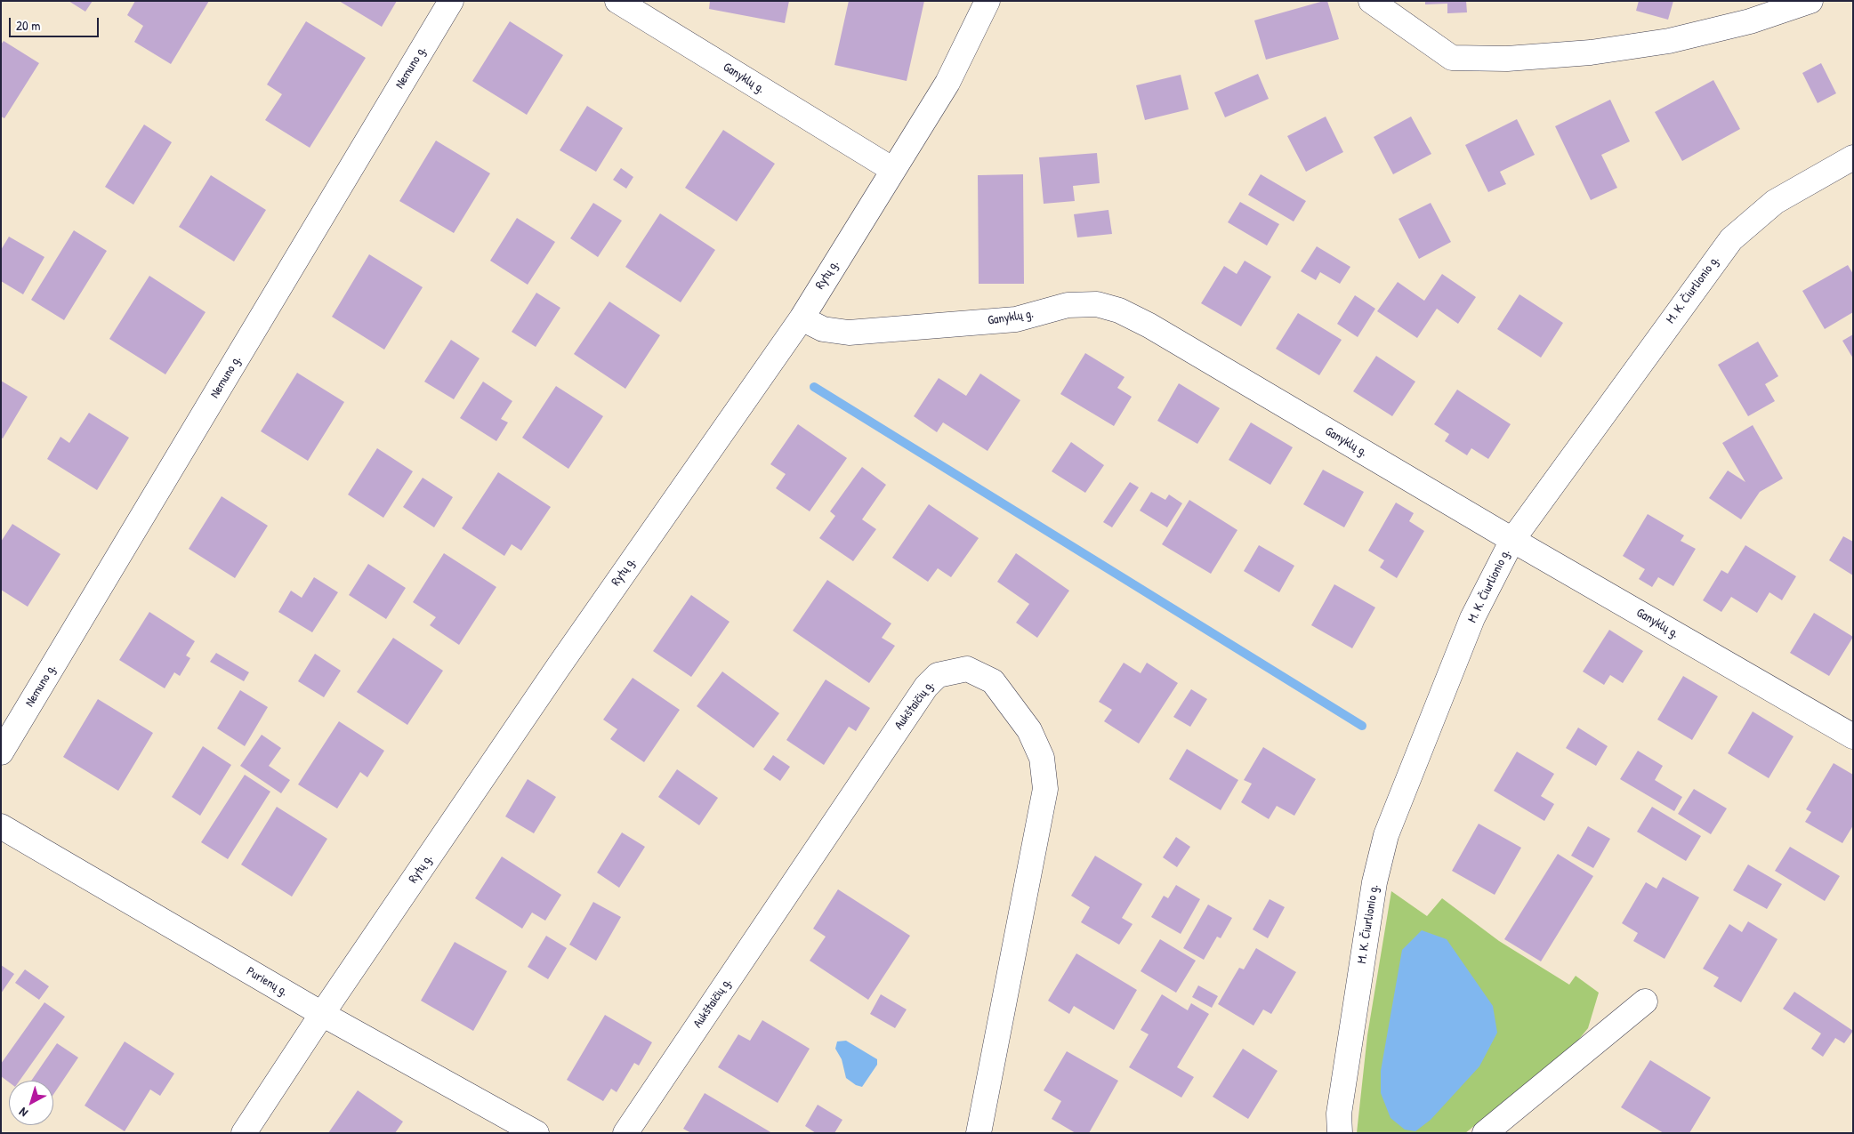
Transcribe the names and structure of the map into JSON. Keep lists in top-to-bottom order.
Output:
{
  "streets": {
    "street": [
      "Nemuno g.",
      "Ganyklų g.",
      "Rytų g.",
      "M. K. Čiurlionio g.",
      "Aukštaičių g.",
      "Purienų g."
    ]
  },
  "crossings": [
    ["Ganyklų g.", "Rytų g."],
    ["Ganyklų g.", "M. K. Čiurlionio g."],
    ["Rytų g.", "Purienų g."]
  ],
  "scale_bar": "20 m",
  "north": "bottom left"
}
